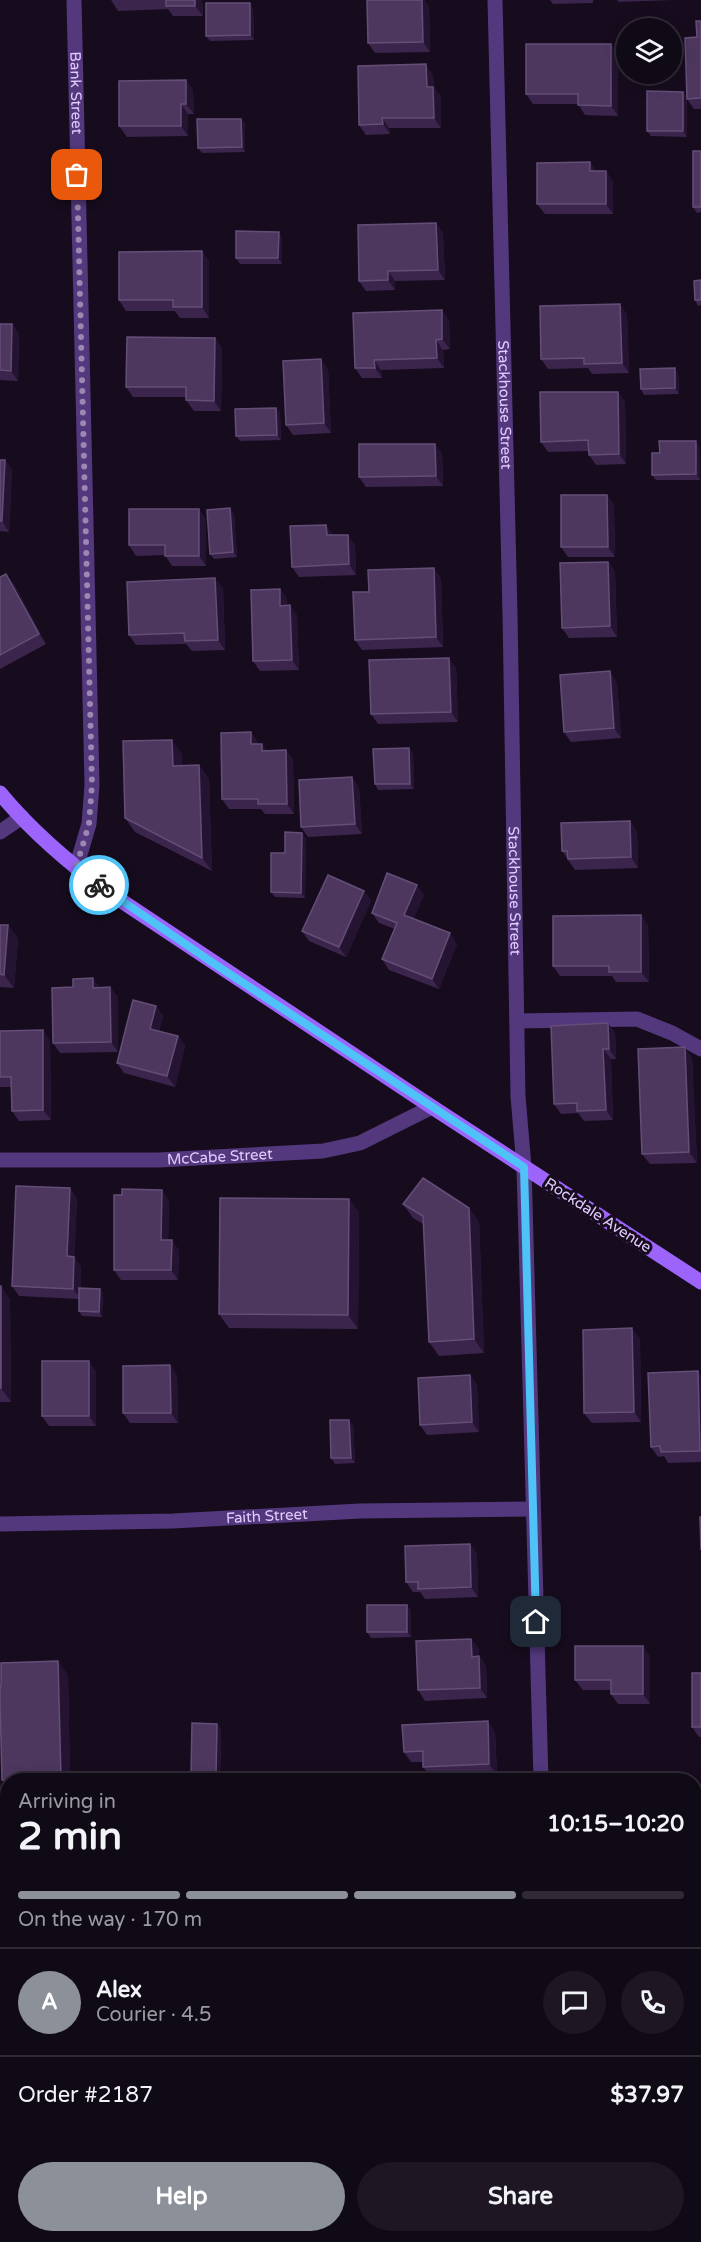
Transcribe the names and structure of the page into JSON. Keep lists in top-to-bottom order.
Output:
{
  "streets": {
    "main road": ["Rockdale Avenue"],
    "street": [
      "Bank Street",
      "Stackhouse Street",
      "McCabe Street",
      "Faith Street"
    ]
  },
  "crossings": [
    ["Bank Street", "Rockdale Avenue"],
    ["Stackhouse Street", "Rockdale Avenue"],
    ["Stackhouse Street", "Faith Street"],
    ["McCabe Street", "Rockdale Avenue"]
  ],
  "page": {
    "heading": ["2 min", "Arriving in", "10:15–10:20"],
    "panel": [
      "Alex",
      "Courier · 4.5",
      "Order #2187",
      "$37.97"
    ],
    "bar": "On the way · 170 m",
    "round": "A",
    "buttons": ["Help", "Share"]
  }
}
